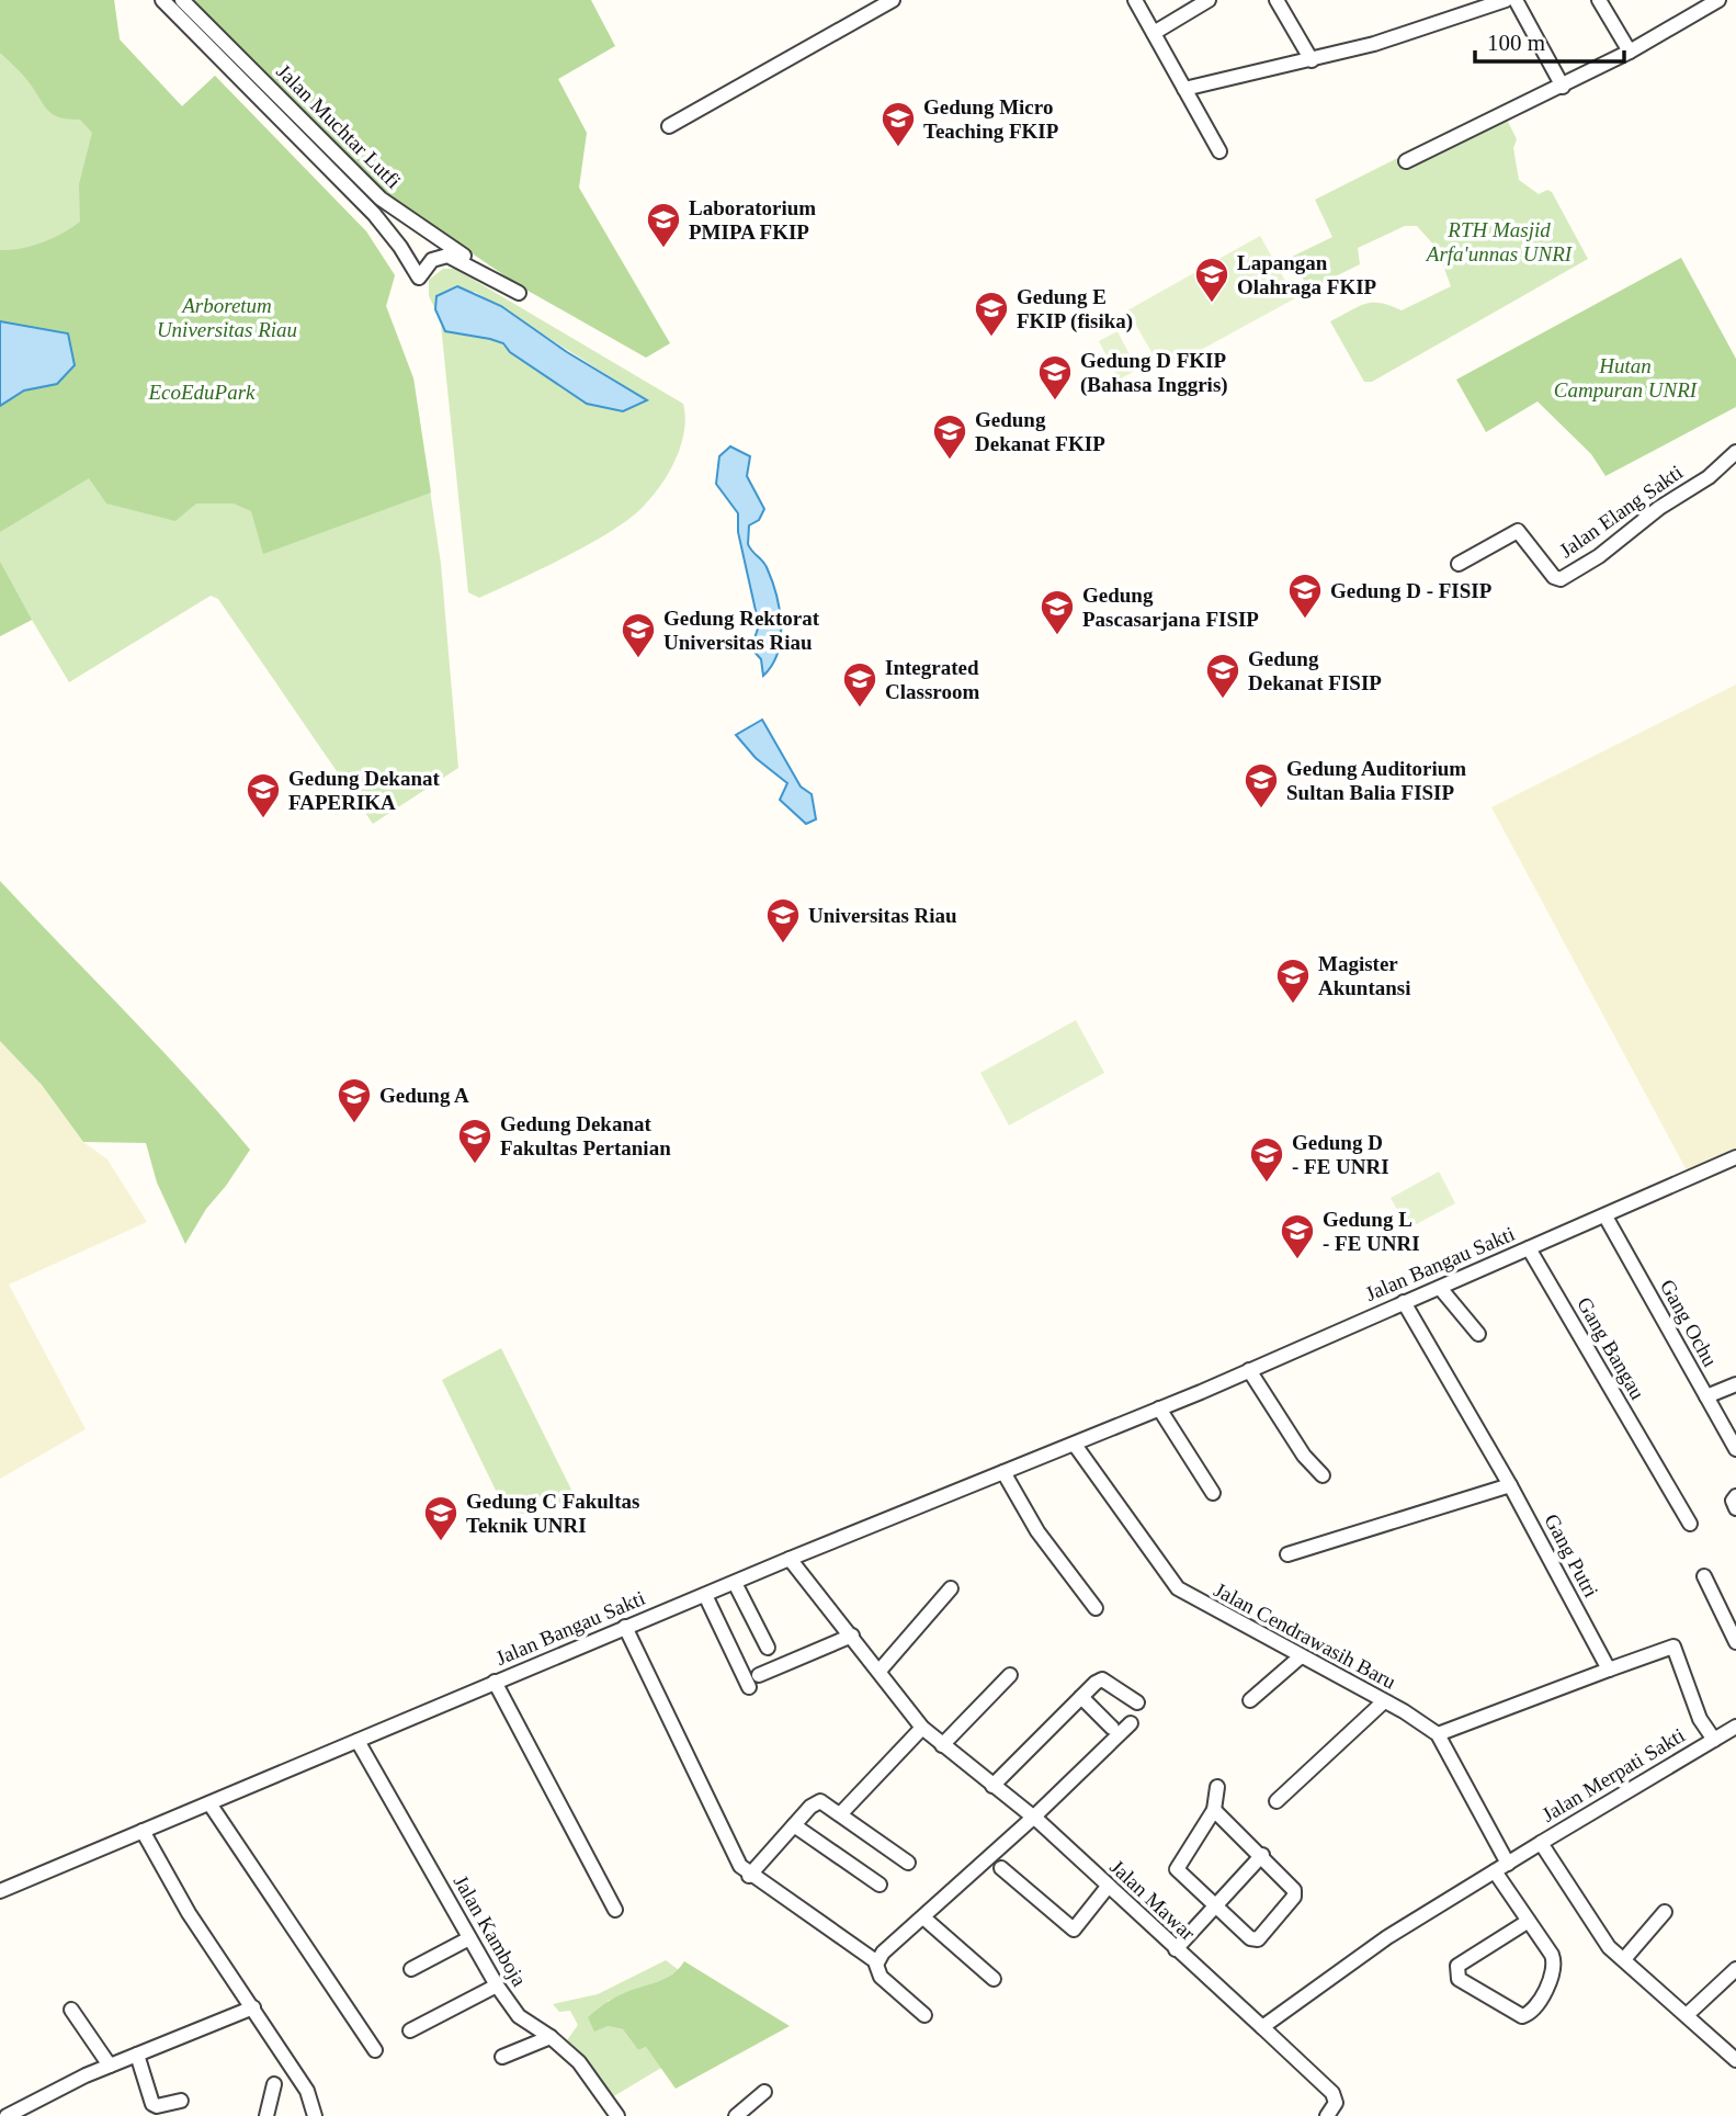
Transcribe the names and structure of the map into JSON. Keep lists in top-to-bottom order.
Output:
{
  "streets": {
    "street": [
      "Jalan Muchtar Lutfi",
      "Jalan Elang Sakti",
      "Jalan Bangau Sakti",
      "Gang Ochu",
      "Gang Bangau",
      "Gang Putri",
      "Jalan Cendrawasih Baru",
      "Jalan Merpati Sakti",
      "Jalan Mawar",
      "Jalan Kamboja"
    ]
  },
  "crossings": [
    ["Jalan Bangau Sakti", "Gang Ochu"],
    ["Jalan Bangau Sakti", "Gang Bangau"],
    ["Jalan Bangau Sakti", "Gang Putri"],
    ["Jalan Bangau Sakti", "Jalan Cendrawasih Baru"],
    ["Jalan Bangau Sakti", "Jalan Mawar"],
    ["Jalan Bangau Sakti", "Jalan Kamboja"]
  ],
  "parks": [
    "RTH Masjid Arfa'unnas UNRI",
    "Arboretum Universitas Riau",
    "Hutan Campuran UNRI",
    "EcoEduPark"
  ],
  "places": {
    "school or university": [
      "Gedung Micro Teaching FKIP",
      "Laboratorium PMIPA FKIP",
      "Lapangan Olahraga FKIP",
      "Gedung E FKIP (fisika)",
      "Gedung D FKIP (Bahasa Inggris)",
      "Gedung Dekanat FKIP",
      "Gedung D - FISIP",
      "Gedung Pascasarjana FISIP",
      "Gedung Rektorat Universitas Riau",
      "Gedung Dekanat FISIP",
      "Integrated Classroom",
      "Gedung Auditorium Sultan Balia FISIP",
      "Gedung Dekanat FAPERIKA",
      "Universitas Riau",
      "Magister Akuntansi",
      "Gedung A",
      "Gedung Dekanat Fakultas Pertanian",
      "Gedung D - FE UNRI",
      "Gedung L - FE UNRI",
      "Gedung C Fakultas Teknik UNRI"
    ]
  },
  "scale_bar": "100 m"
}
